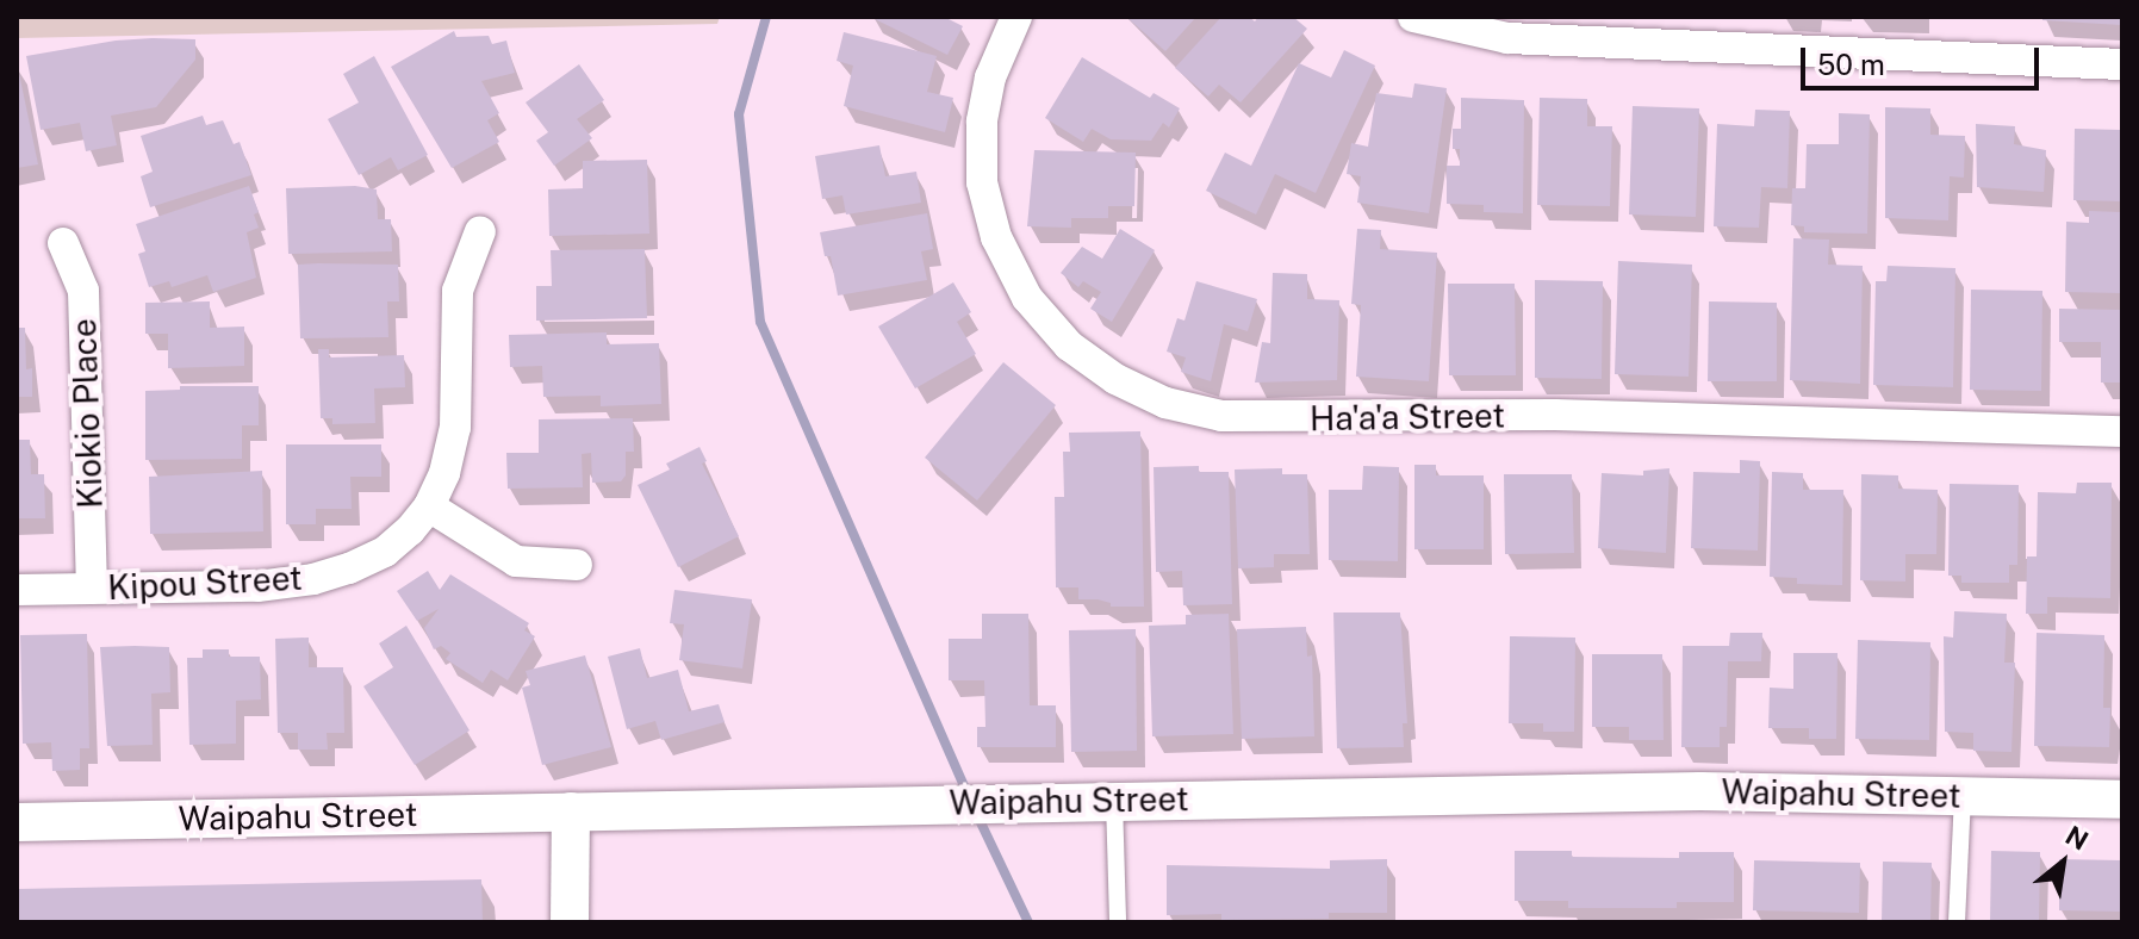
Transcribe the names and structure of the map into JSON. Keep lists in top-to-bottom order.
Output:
{
  "streets": {
    "street": [
      "Kiokio Place",
      "Ha'a'a Street",
      "Kipou Street",
      "Waipahu Street"
    ]
  },
  "crossings": [
    ["Kiokio Place", "Kipou Street"]
  ],
  "scale_bar": "50 m",
  "north": "top right"
}
